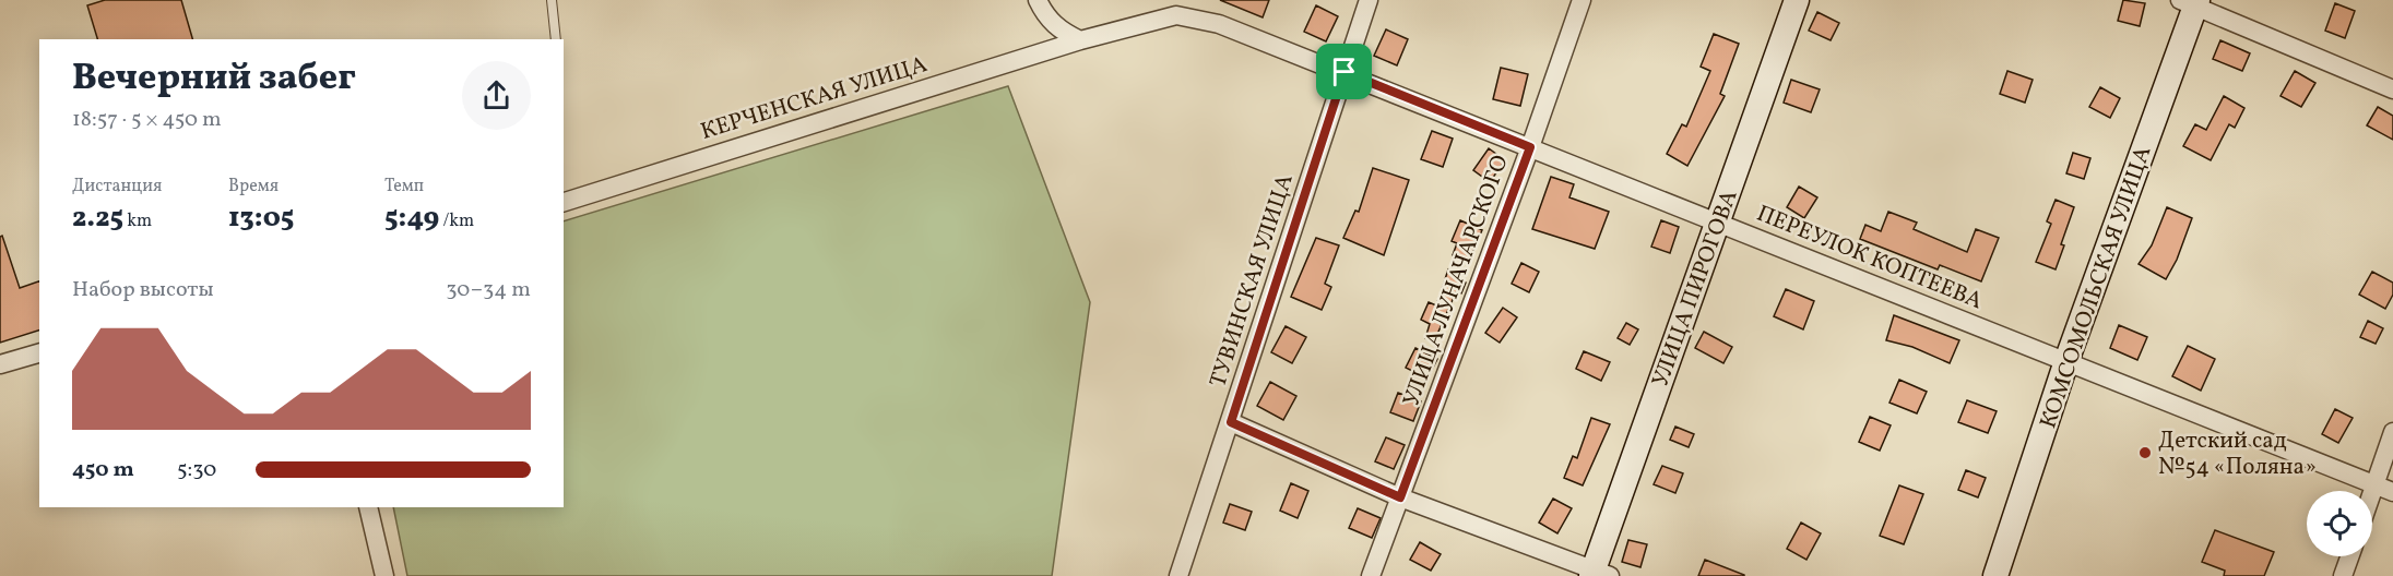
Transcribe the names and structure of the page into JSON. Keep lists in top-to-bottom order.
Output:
{
  "streets": {
    "main road": ["КОМСОМОЛЬСКАЯ УЛИЦА", "УЛИЦА ПИРОГОВА"],
    "street": [
      "КЕРЧЕНСКАЯ УЛИЦА",
      "ПЕРЕУЛОК КОПТЕЕВА",
      "ТУВИНСКАЯ УЛИЦА",
      "УЛИЦА ЛУНАЧАРСКОГО"
    ]
  },
  "crossings": [
    ["КЕРЧЕНСКАЯ УЛИЦА", "ПЕРЕУЛОК КОПТЕЕВА"],
    ["ПЕРЕУЛОК КОПТЕЕВА", "ТУВИНСКАЯ УЛИЦА"],
    ["ПЕРЕУЛОК КОПТЕЕВА", "УЛИЦА ЛУНАЧАРСКОГО"],
    ["ПЕРЕУЛОК КОПТЕЕВА", "КОМСОМОЛЬСКАЯ УЛИЦА"],
    ["ПЕРЕУЛОК КОПТЕЕВА", "УЛИЦА ПИРОГОВА"]
  ],
  "places": ["Детский сад №54 «Поляна»"],
  "page": {
    "heading": ["Вечерний забег", "18:57 · 5 × 450 m"],
    "stats": [
      ["Дистанция", "2.25 km"],
      ["Время", "13:05"],
      ["Темп", "5:49 /km"]
    ],
    "chart": ["Набор высоты", "30–34 m"],
    "list": [
      {
        "name": "450 m",
        "note": "5:30"
      }
    ]
  }
}
